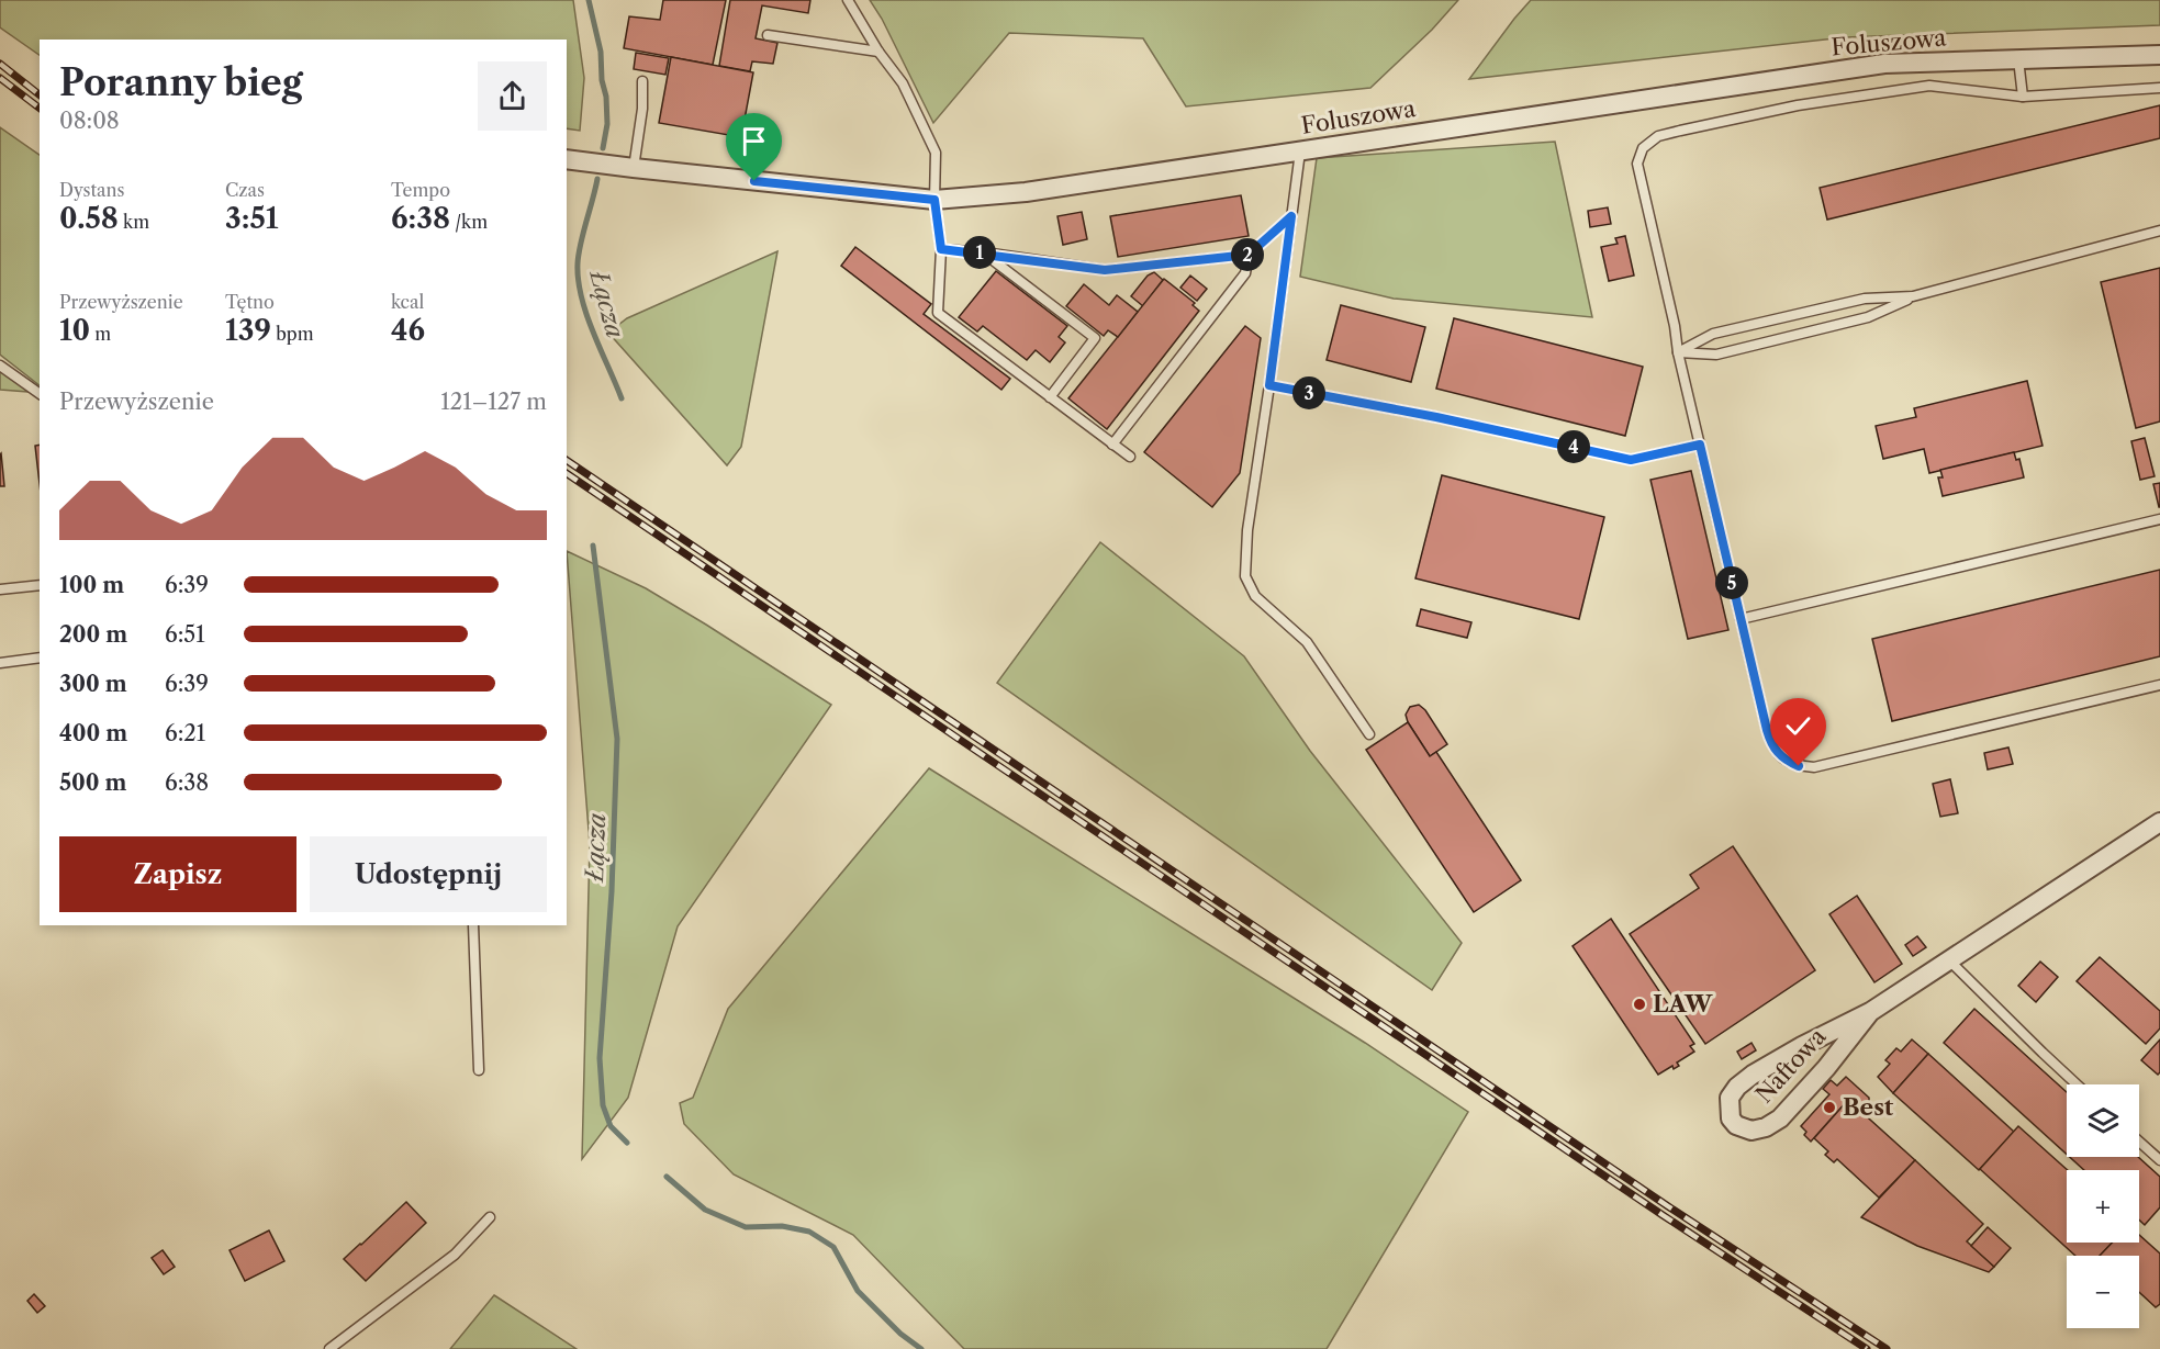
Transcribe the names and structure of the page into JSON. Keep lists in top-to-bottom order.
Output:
{
  "streets": {
    "street": ["Foluszowa", "Naftowa"]
  },
  "water": ["Łącza"],
  "places": ["LAW", "Best"],
  "page": {
    "heading": ["Poranny bieg", "08:08"],
    "stats": [
      ["Dystans", "0.58 km"],
      ["Czas", "3:51"],
      ["Tempo", "6:38 /km"],
      ["Przewyższenie", "10 m"],
      ["Tętno", "139 bpm"],
      ["kcal", "46"]
    ],
    "pins": [
      "1",
      "2",
      "3",
      "4",
      "5"
    ],
    "chart": ["Przewyższenie", "121–127 m"],
    "list": [
      {
        "name": "100 m",
        "note": "6:39"
      },
      {
        "name": "200 m",
        "note": "6:51"
      },
      {
        "name": "300 m",
        "note": "6:39"
      },
      {
        "name": "400 m",
        "note": "6:21"
      },
      {
        "name": "500 m",
        "note": "6:38"
      }
    ],
    "buttons": ["Zapisz", "Udostępnij"],
    "map_buttons": ["+", "−"]
  }
}
